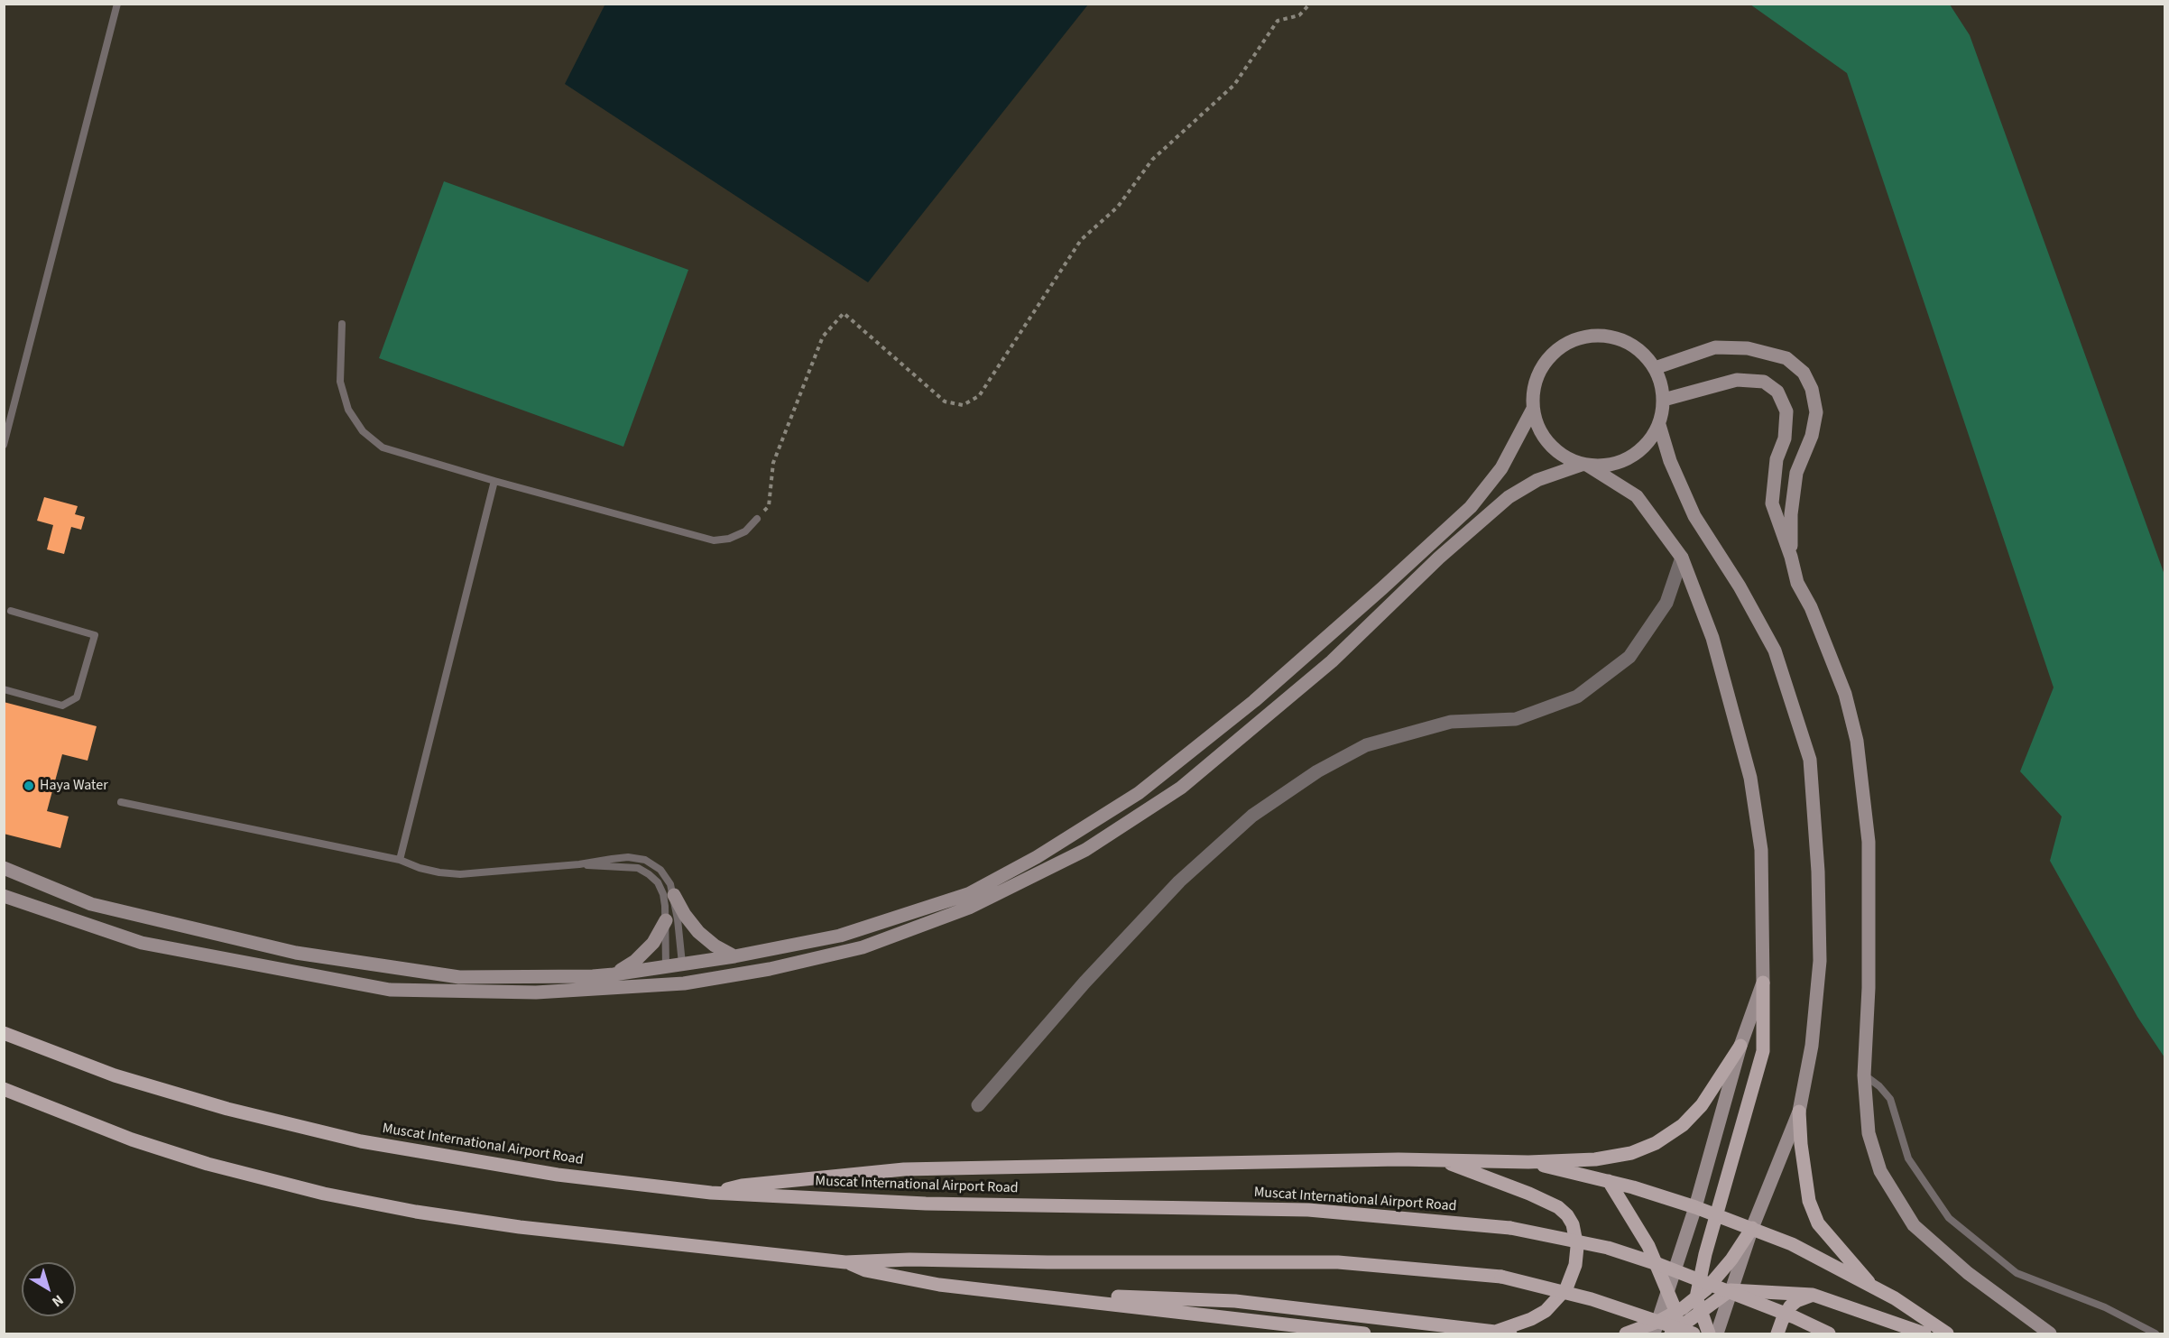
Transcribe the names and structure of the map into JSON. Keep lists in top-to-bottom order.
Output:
{
  "streets": {
    "main road": ["Muscat International Airport Road"]
  },
  "places": ["Haya Water"],
  "north": "bottom right"
}
